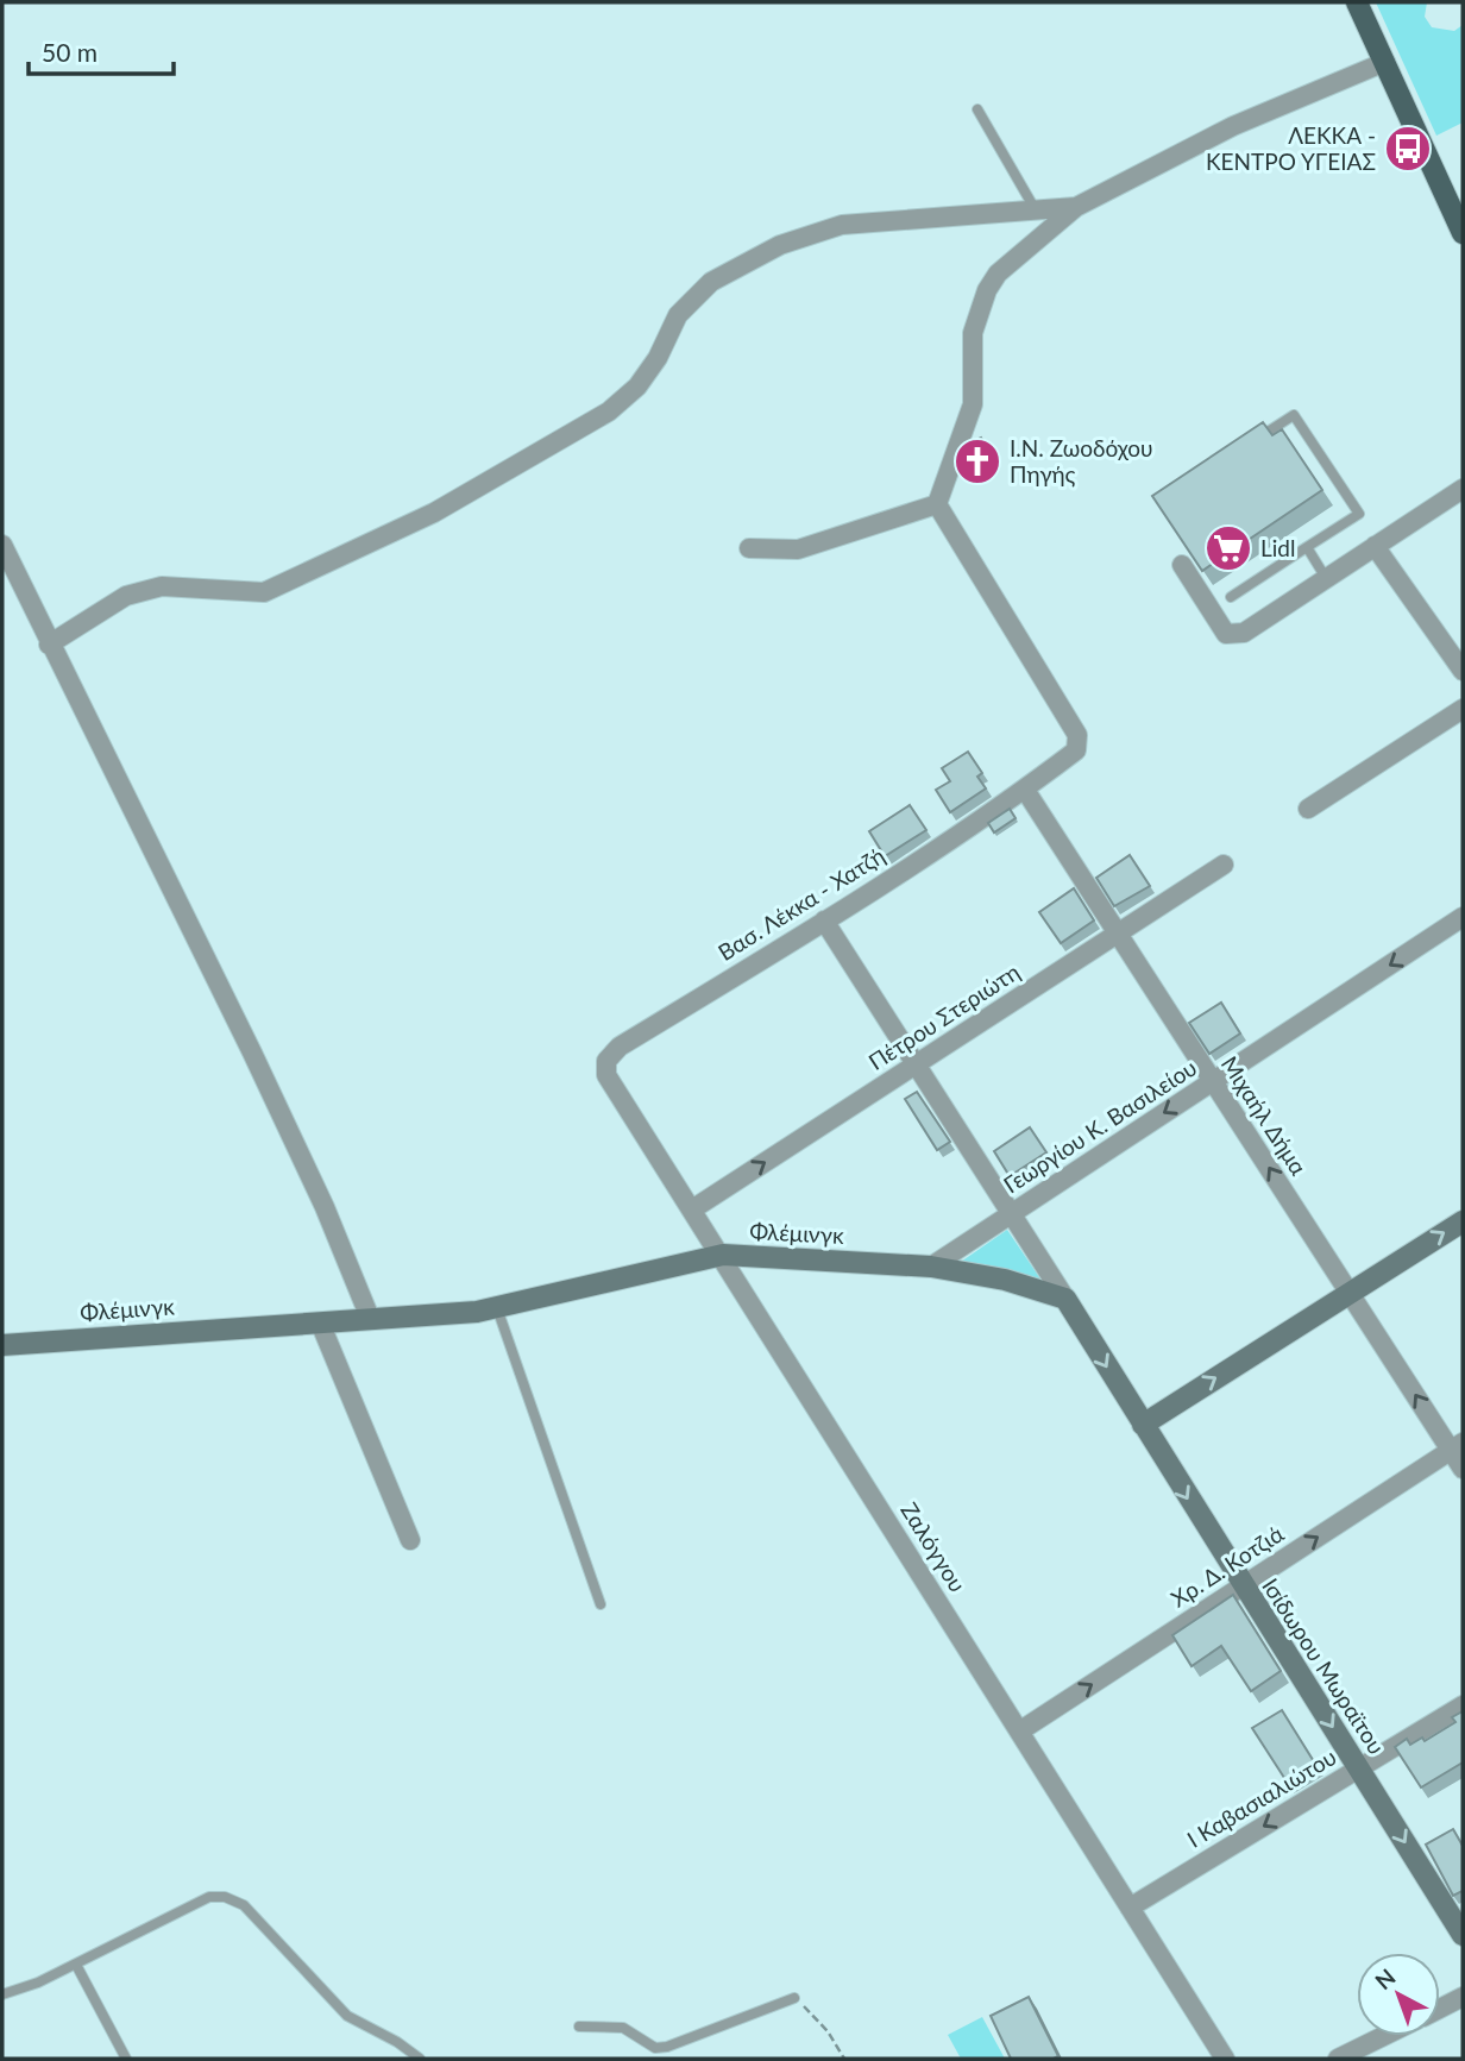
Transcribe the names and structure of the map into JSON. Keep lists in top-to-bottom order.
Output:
{
  "streets": {
    "street": [
      "Βασ. Λέκκα - Χατζή",
      "Πέτρου Στεριώτη",
      "Μιχαήλ Δήμα",
      "Γεωργίου Κ. Βασιλείου",
      "Φλέμινγκ",
      "Ζαλόγγου",
      "Χρ. Δ. Κοτζιά",
      "Ισίδωρου Μωραϊτου",
      "Ι Καβασιαλιώτου"
    ]
  },
  "crossings": [
    ["Βασ. Λέκκα - Χατζή", "Μιχαήλ Δήμα"],
    ["Βασ. Λέκκα - Χατζή", "Ζαλόγγου"],
    ["Πέτρου Στεριώτη", "Μιχαήλ Δήμα"],
    ["Πέτρου Στεριώτη", "Ζαλόγγου"],
    ["Μιχαήλ Δήμα", "Γεωργίου Κ. Βασιλείου"],
    ["Μιχαήλ Δήμα", "Χρ. Δ. Κοτζιά"],
    ["Γεωργίου Κ. Βασιλείου", "Φλέμινγκ"],
    ["Φλέμινγκ", "Ζαλόγγου"],
    ["Ζαλόγγου", "Χρ. Δ. Κοτζιά"],
    ["Ζαλόγγου", "Ι Καβασιαλιώτου"],
    ["Χρ. Δ. Κοτζιά", "Ισίδωρου Μωραϊτου"],
    ["Ισίδωρου Μωραϊτου", "Ι Καβασιαλιώτου"]
  ],
  "one_way": [
    "Πέτρου Στεριώτη",
    "Μιχαήλ Δήμα",
    "Γεωργίου Κ. Βασιλείου",
    "Χρ. Δ. Κοτζιά",
    "Ισίδωρου Μωραϊτου",
    "Ι Καβασιαλιώτου"
  ],
  "places": {
    "bus stop": ["ΛΕΚΚΑ - ΚΕΝΤΡΟ ΥΓΕΙΑΣ"],
    "church": ["Ι.Ν. Ζωοδόχου Πηγής"],
    "supermarket": ["Lidl"]
  },
  "scale_bar": "50 m",
  "north": "top left"
}
